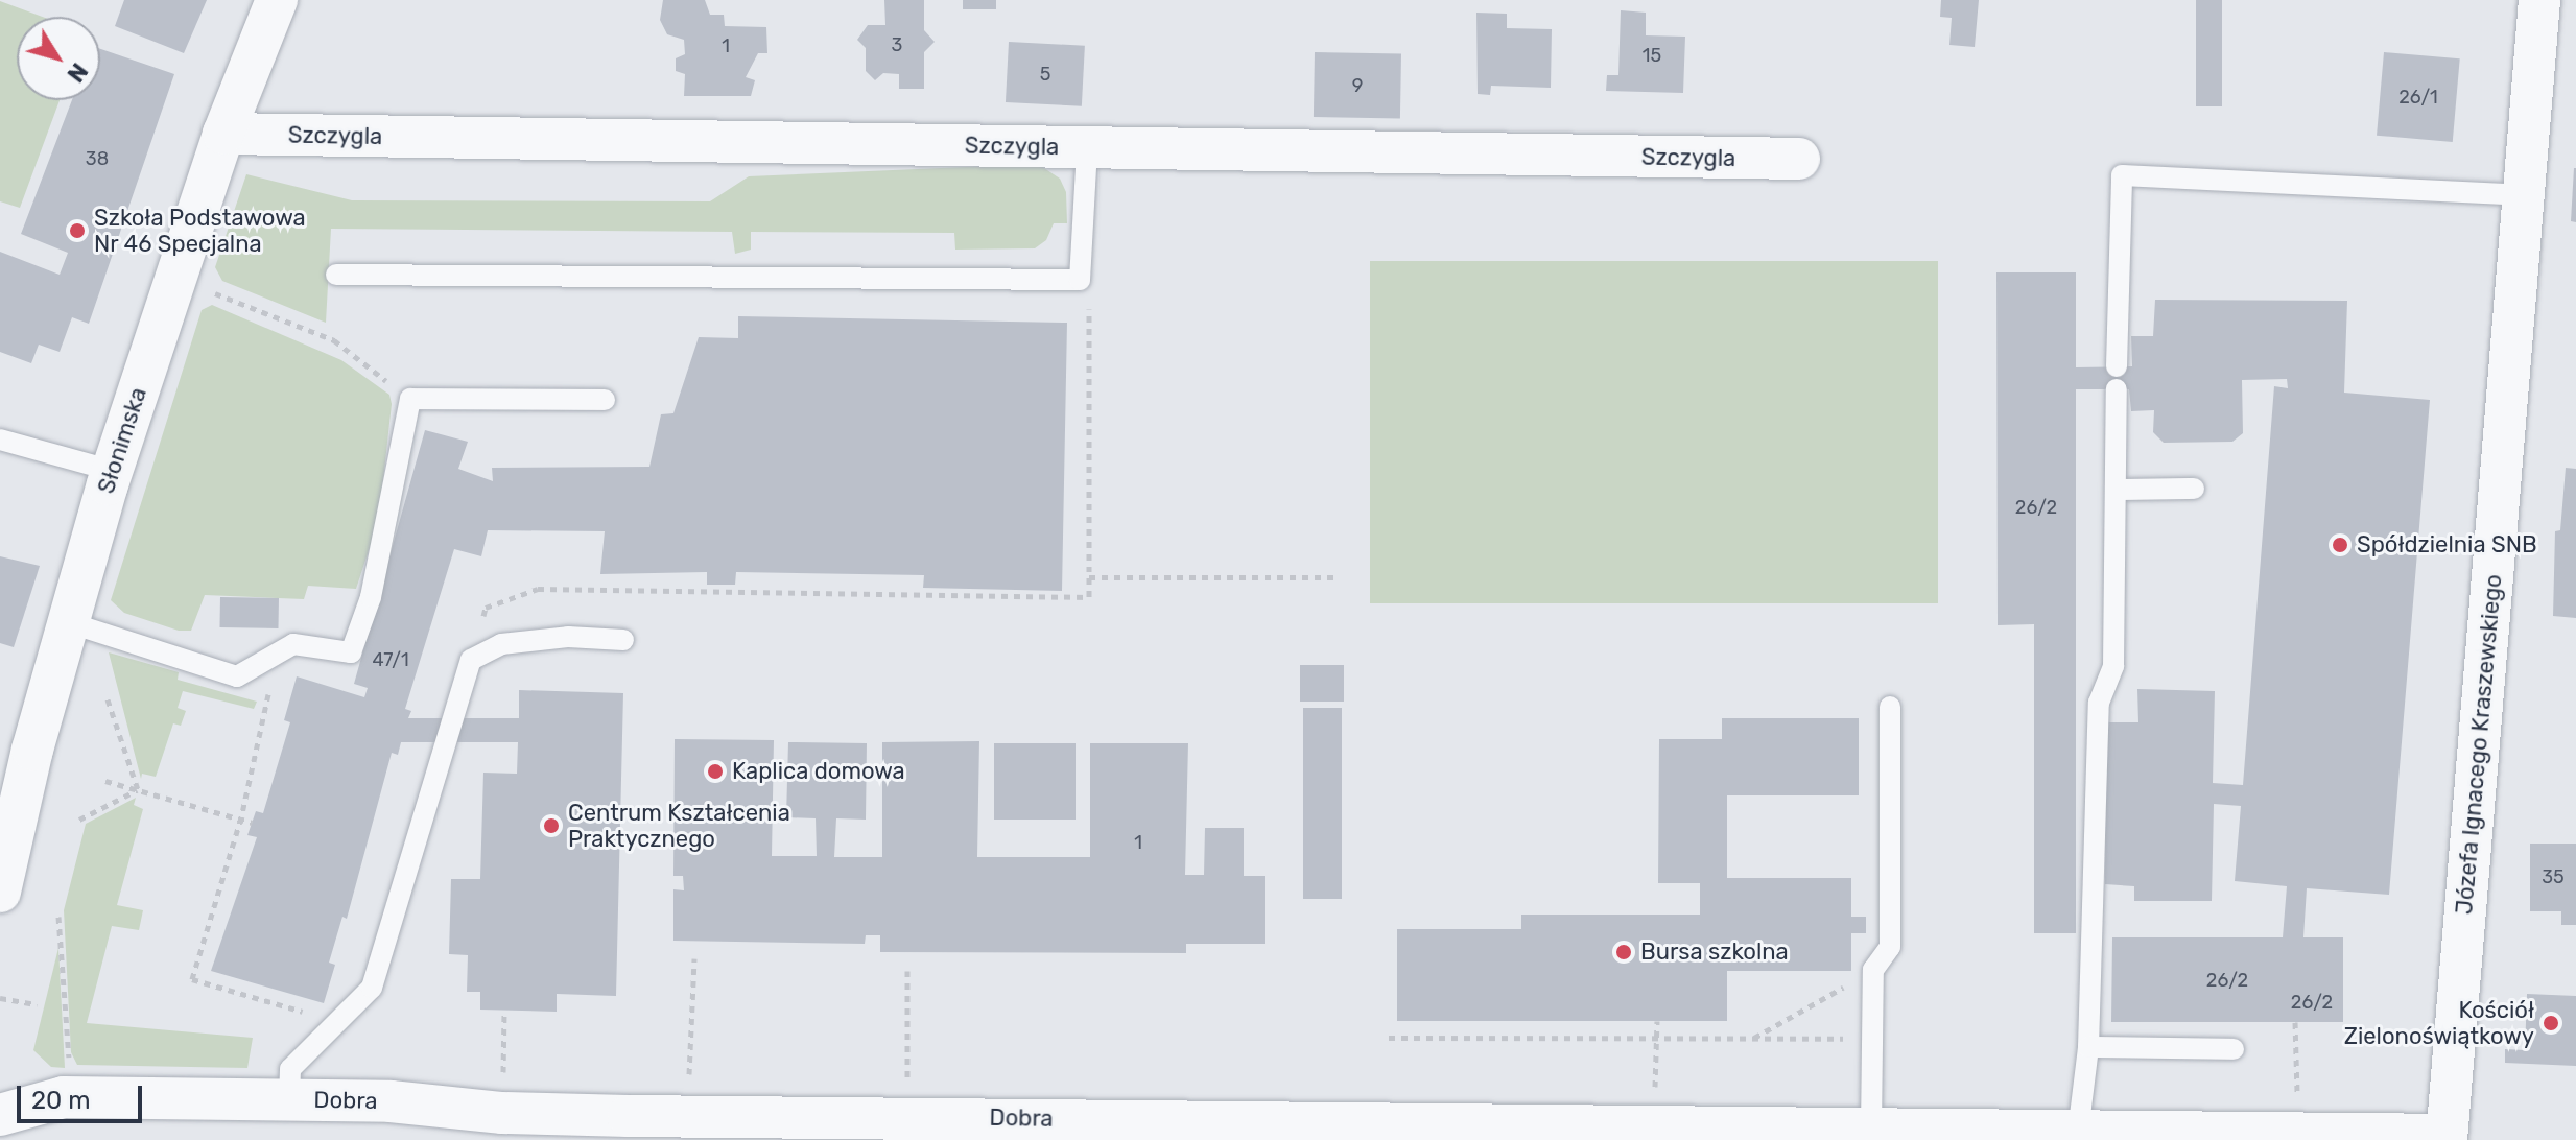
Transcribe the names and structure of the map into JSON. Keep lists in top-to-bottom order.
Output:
{
  "streets": {
    "street": [
      "Szczygla",
      "Słonimska",
      "Józefa Ignacego Kraszewskiego",
      "Dobra"
    ]
  },
  "crossings": [
    ["Szczygla", "Słonimska"],
    ["Józefa Ignacego Kraszewskiego", "Dobra"]
  ],
  "places": [
    "Szkoła Podstawowa Nr 46 Specjalna",
    "Spółdzielnia SNB",
    "Kaplica domowa",
    "Centrum Kształcenia Praktycznego",
    "Bursa szkolna",
    "Kościół Zielonoświątkowy"
  ],
  "house_numbers": [
    "3",
    "1",
    "15",
    "5",
    "9",
    "26/1",
    "38",
    "26/2",
    "47/1",
    "1",
    "35",
    "26/2",
    "26/2"
  ],
  "scale_bar": "20 m",
  "north": "bottom right"
}
